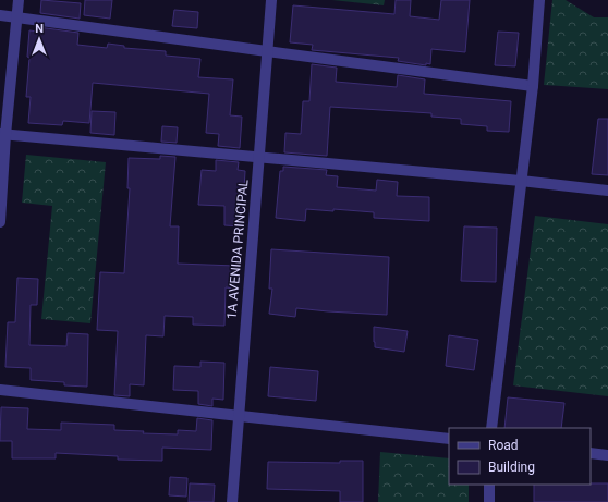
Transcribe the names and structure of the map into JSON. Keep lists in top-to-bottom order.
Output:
{
  "streets": {
    "street": ["1A AVENIDA PRINCIPAL"]
  },
  "legend": ["Road", "Building"],
  "north": "top"
}
